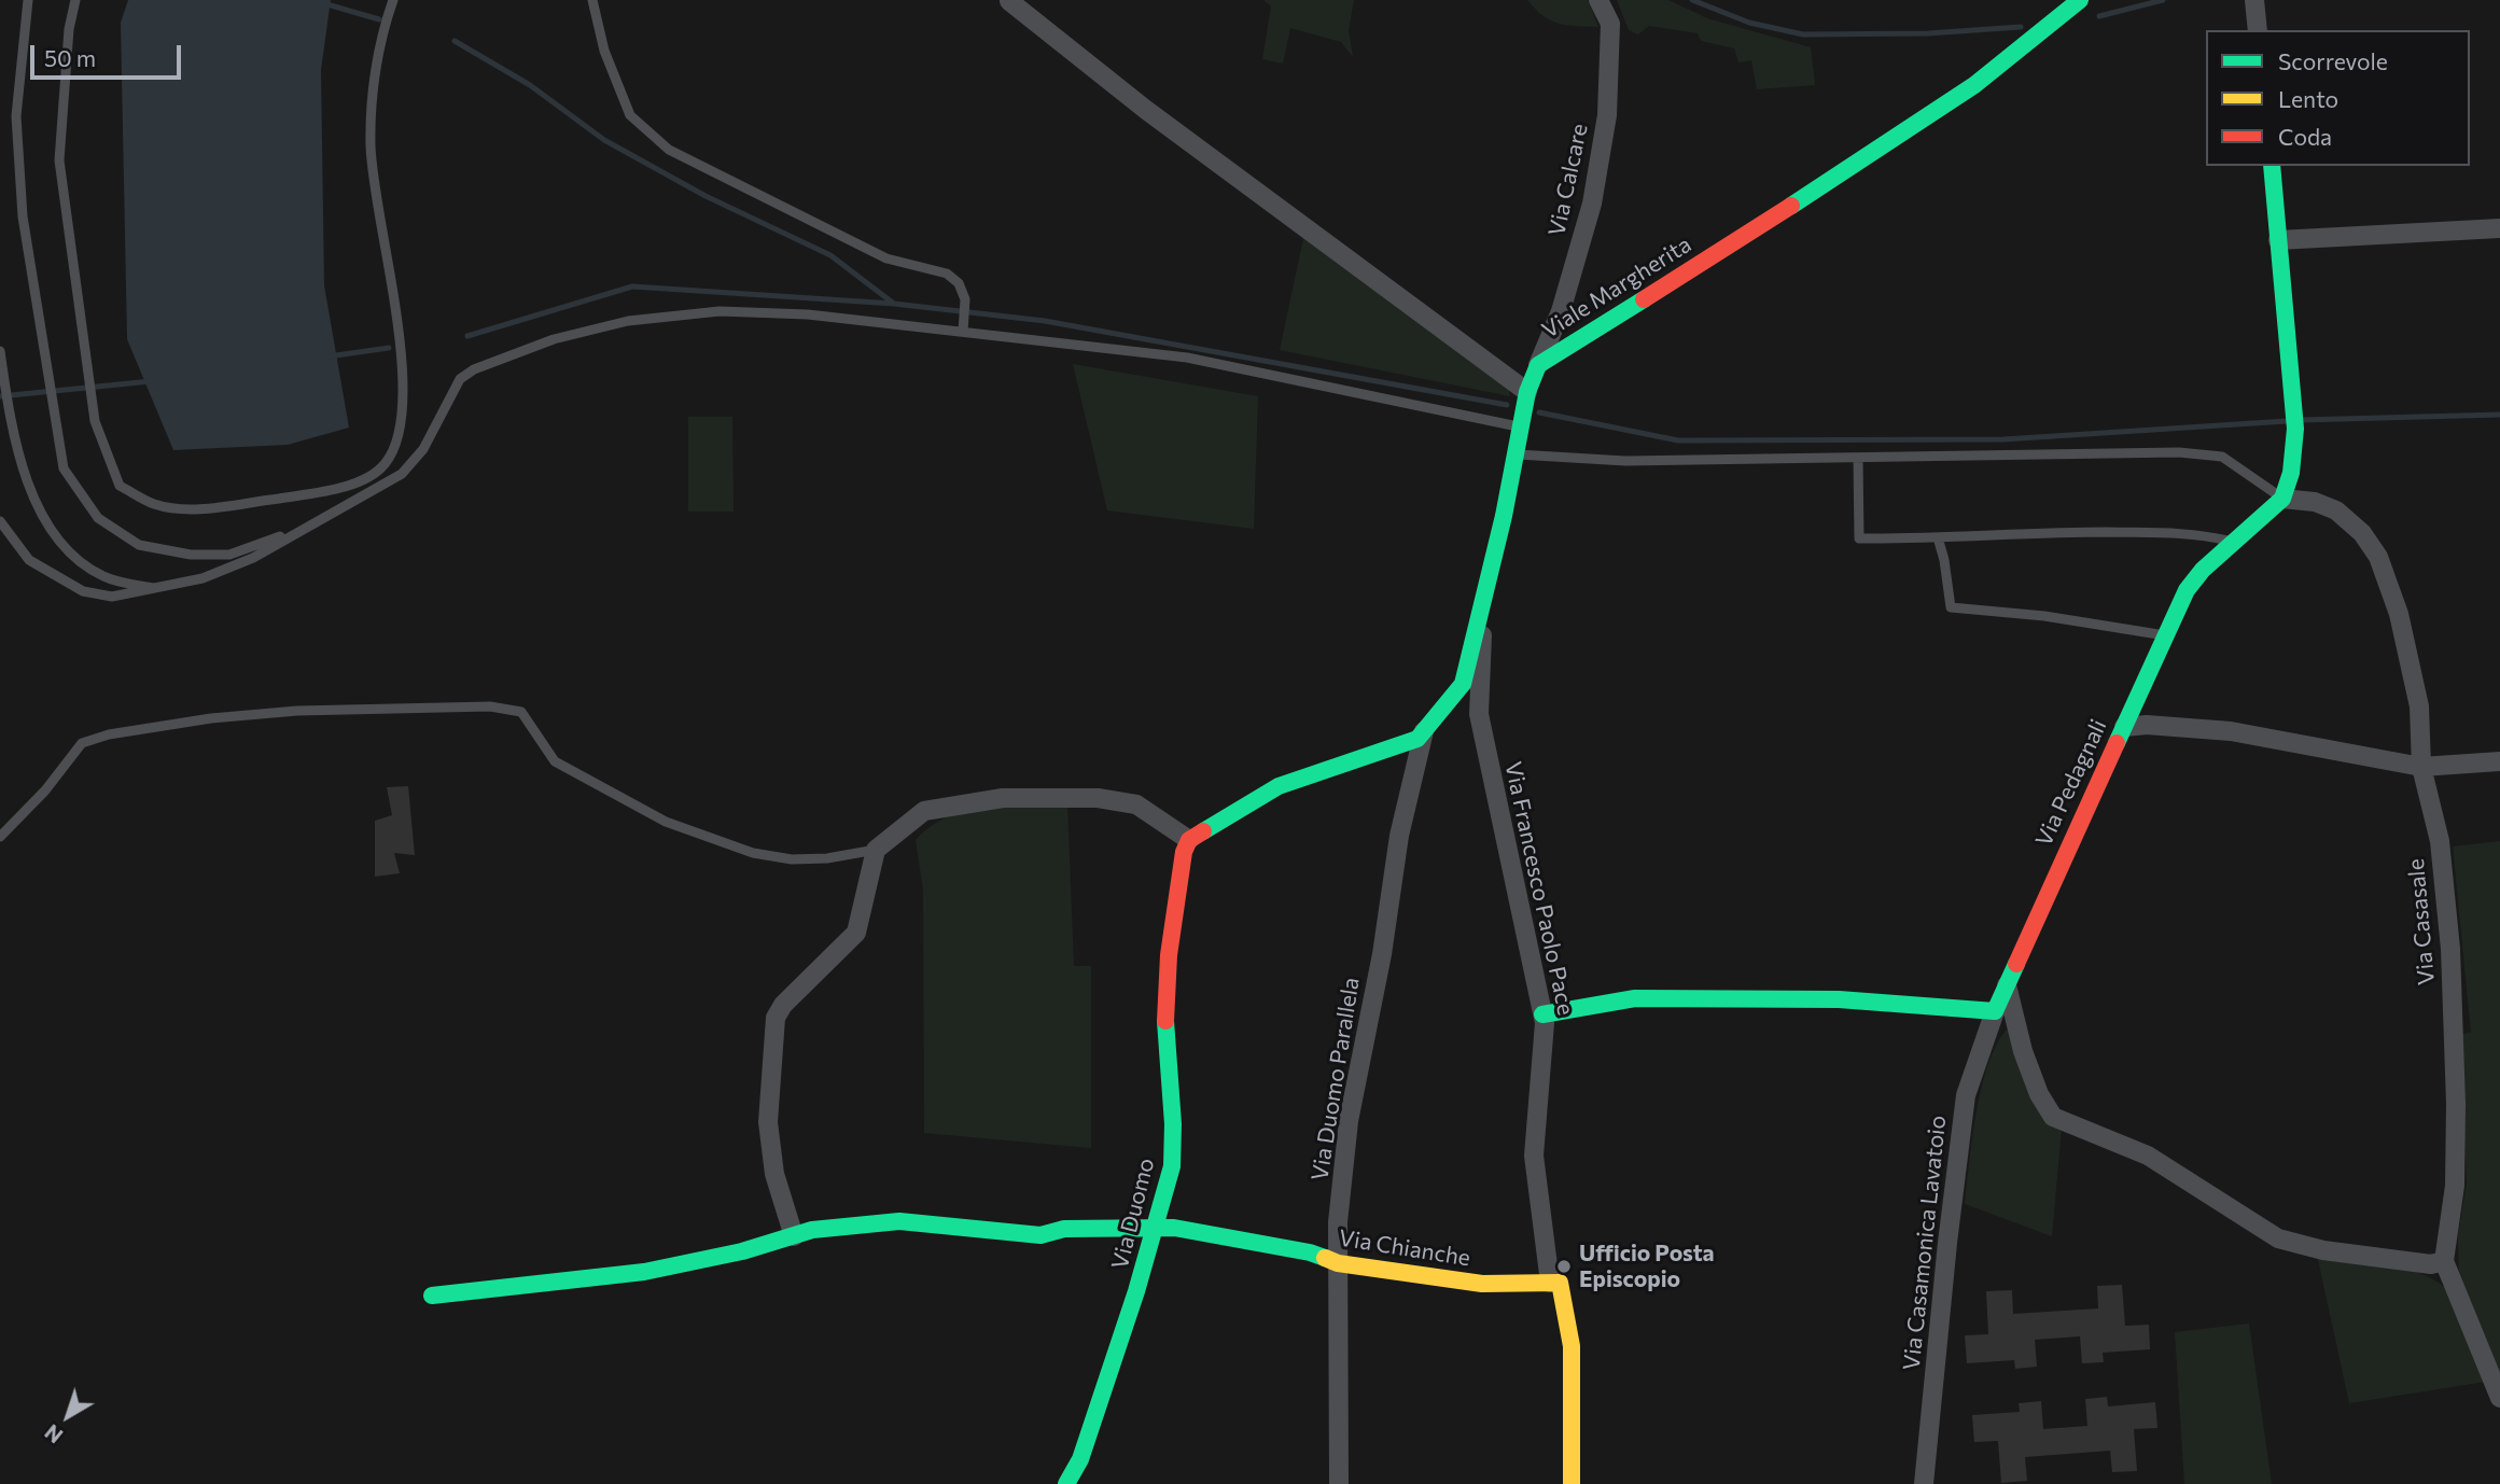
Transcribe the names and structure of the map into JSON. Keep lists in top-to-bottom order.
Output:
{
  "streets": {
    "street": [
      "Via Calcare",
      "Viale Margherita",
      "Via Pedagnali",
      "Via Francesco Paolo Pace",
      "Via Casasale",
      "Via Duomo Parallela",
      "Via Duomo",
      "Via Casamonica Lavatoio",
      "Via Chianche"
    ]
  },
  "crossings": [
    ["Via Calcare", "Viale Margherita"],
    ["Viale Margherita", "Via Francesco Paolo Pace"],
    ["Viale Margherita", "Via Duomo Parallela"],
    ["Viale Margherita", "Via Duomo"],
    ["Via Pedagnali", "Via Casasale"],
    ["Via Pedagnali", "Via Casamonica Lavatoio"],
    ["Via Francesco Paolo Pace", "Via Chianche"],
    ["Via Duomo Parallela", "Via Chianche"],
    ["Via Duomo", "Via Chianche"]
  ],
  "places": ["Ufficio Posta Episcopio"],
  "legend": ["Scorrevole", "Lento", "Coda"],
  "scale_bar": "50 m",
  "north": "bottom left"
}
